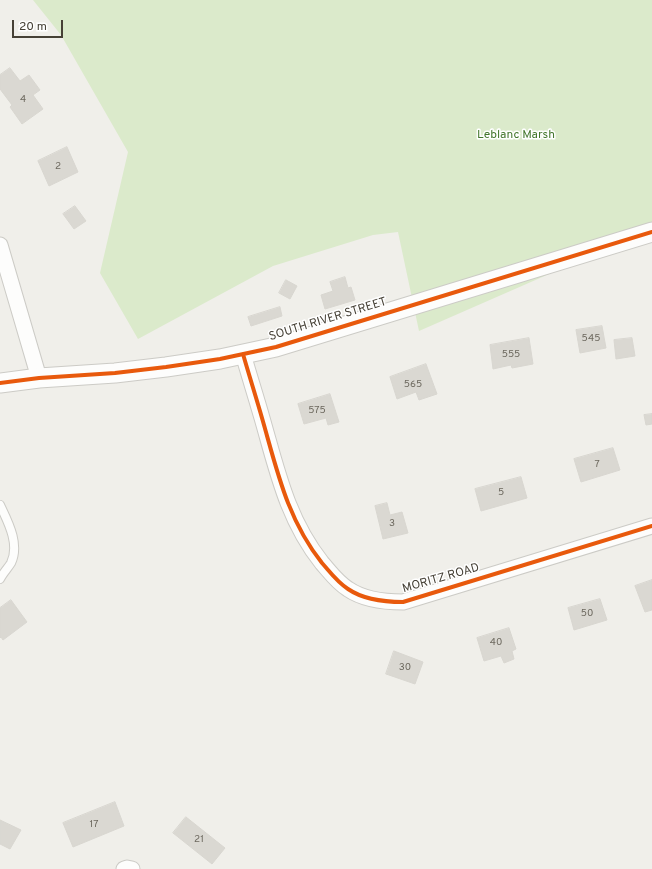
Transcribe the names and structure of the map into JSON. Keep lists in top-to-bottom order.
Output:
{
  "streets": {
    "street": ["SOUTH RIVER STREET", "MORITZ ROAD"]
  },
  "crossings": [
    ["SOUTH RIVER STREET", "MORITZ ROAD"]
  ],
  "parks": ["Leblanc Marsh"],
  "house_numbers": [
    "4",
    "2",
    "545",
    "555",
    "565",
    "575",
    "7",
    "5",
    "3",
    "50",
    "40",
    "30",
    "17",
    "21"
  ],
  "scale_bar": "20 m"
}
